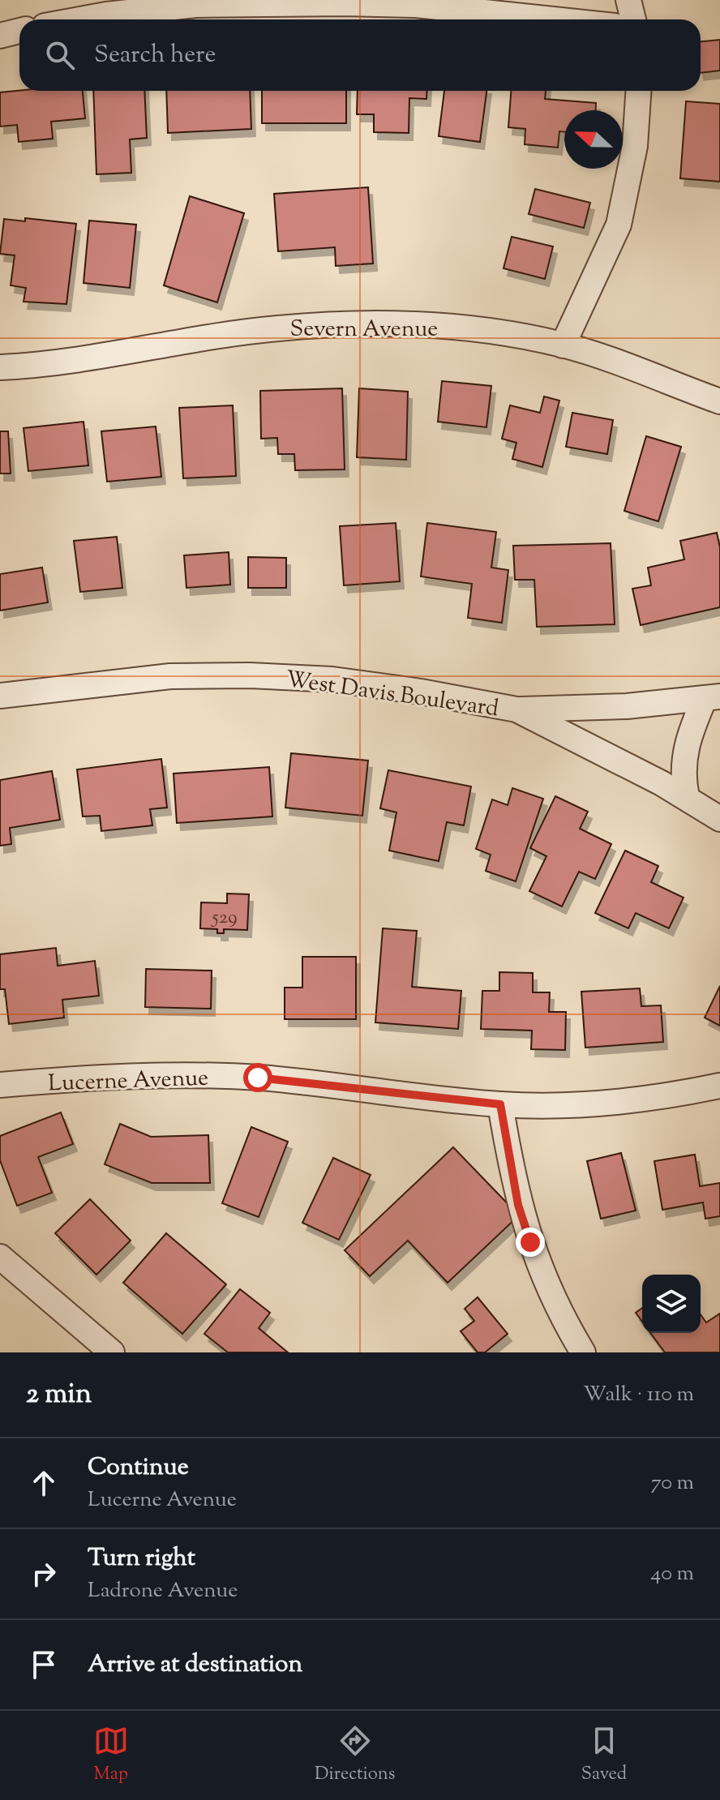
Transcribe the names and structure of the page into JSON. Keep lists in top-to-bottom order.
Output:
{
  "streets": {
    "street": ["Severn Avenue", "West Davis Boulevard", "Lucerne Avenue"]
  },
  "house_numbers": ["529"],
  "north": "left",
  "page": {
    "search": "Search here",
    "heading": ["2 min", "Walk · 110 m"],
    "list": [
      ["Continue", "Lucerne Avenue", "70 m"],
      ["Turn right", "Ladrone Avenue", "40 m"],
      "Arrive at destination"
    ],
    "nav": ["Map", "Directions", "Saved"]
  }
}
